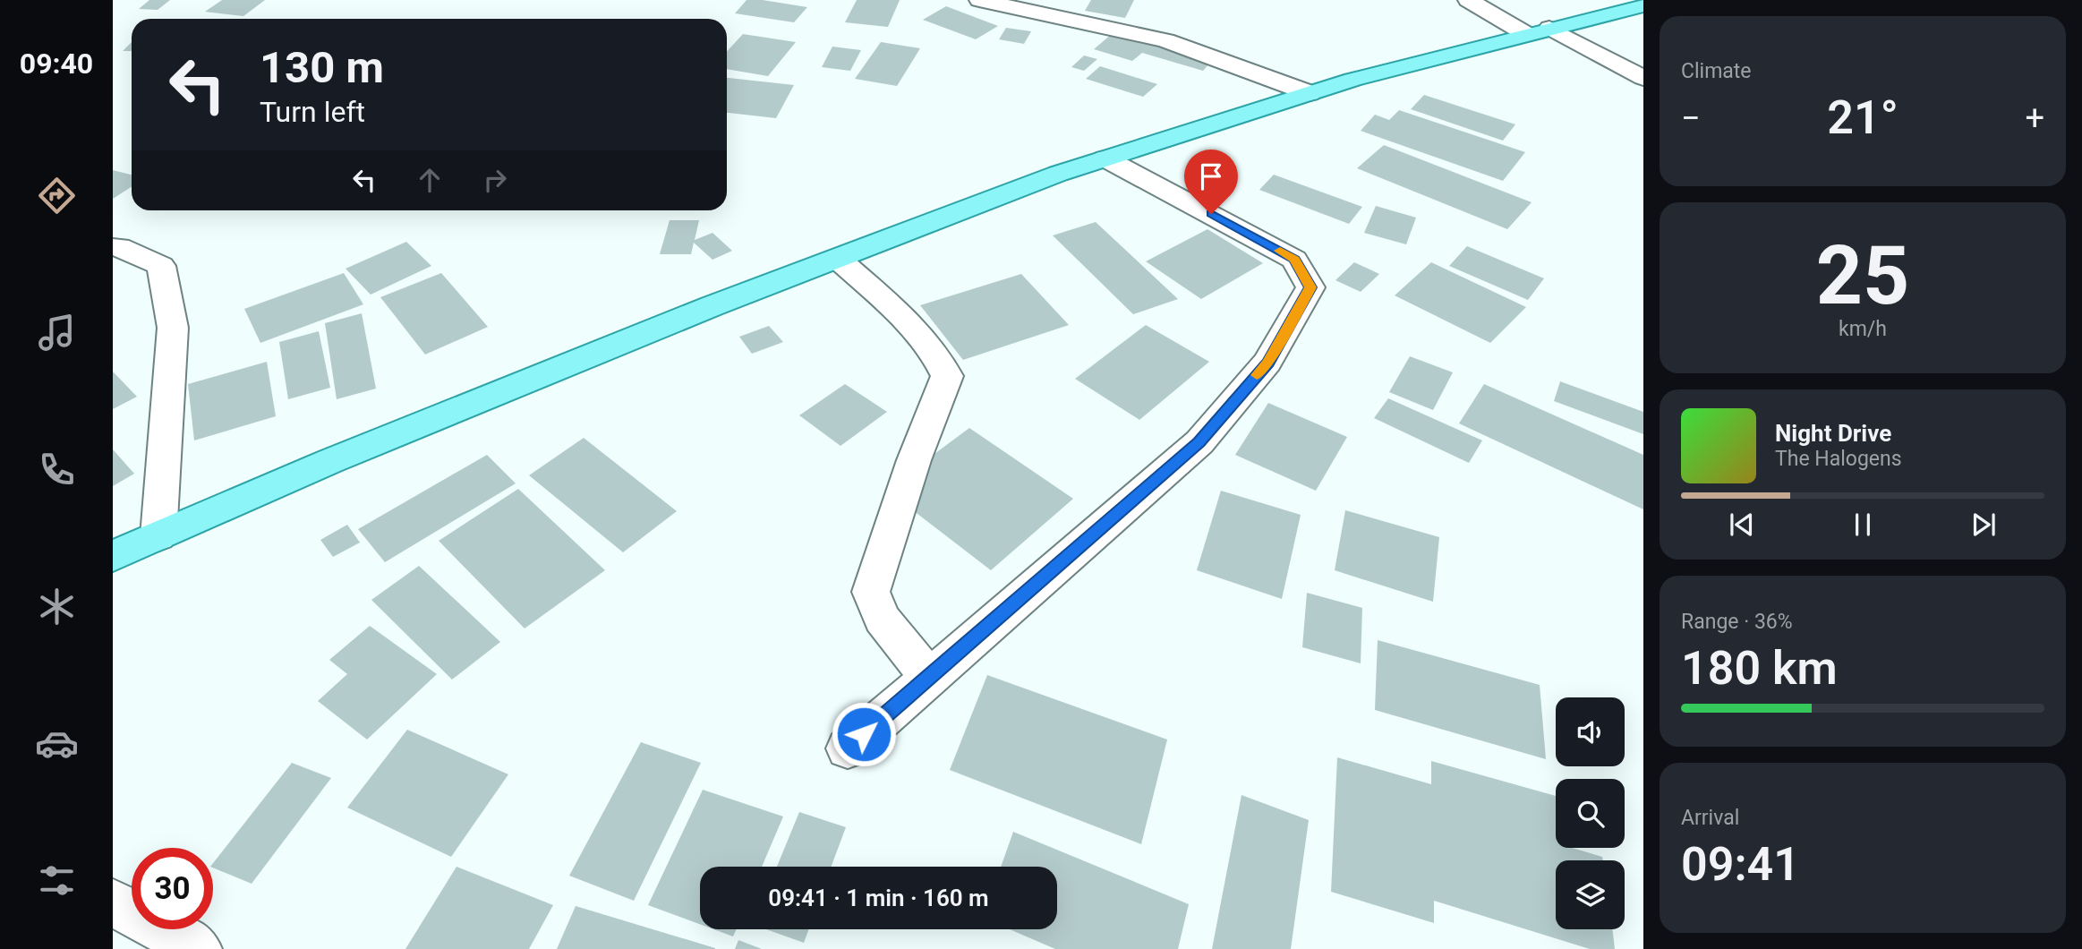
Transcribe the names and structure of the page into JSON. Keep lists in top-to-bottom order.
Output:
{
  "page": {
    "tabs": "09:40",
    "tile": [
      "Climate",
      ["25", "km/h"],
      ["Range · 36%", "180 km"],
      ["Arrival", "09:41"]
    ],
    "turn": ["130 m", "Turn left"],
    "heat": ["−", "21°", "+"],
    "song": ["Night Drive", "The Halogens"],
    "limit": "30",
    "trip": "09:41 · 1 min · 160 m"
  }
}
